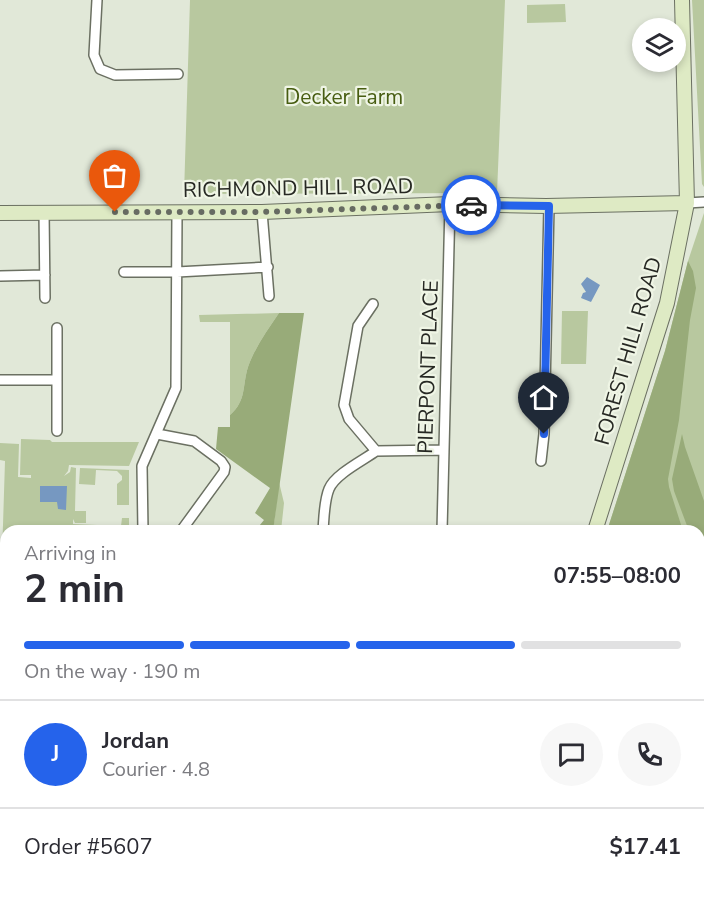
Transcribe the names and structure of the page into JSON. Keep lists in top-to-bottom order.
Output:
{
  "streets": {
    "street": ["RICHMOND HILL ROAD", "FOREST HILL ROAD", "PIERPONT PLACE"]
  },
  "crossings": [
    ["RICHMOND HILL ROAD", "FOREST HILL ROAD"],
    ["RICHMOND HILL ROAD", "PIERPONT PLACE"]
  ],
  "parks": ["Decker Farm"],
  "page": {
    "heading": ["2 min", "Arriving in", "07:55–08:00"],
    "panel": [
      "Jordan",
      "Courier · 4.8",
      "Order #5607",
      "$17.41"
    ],
    "bar": "On the way · 190 m",
    "round": "J"
  }
}
